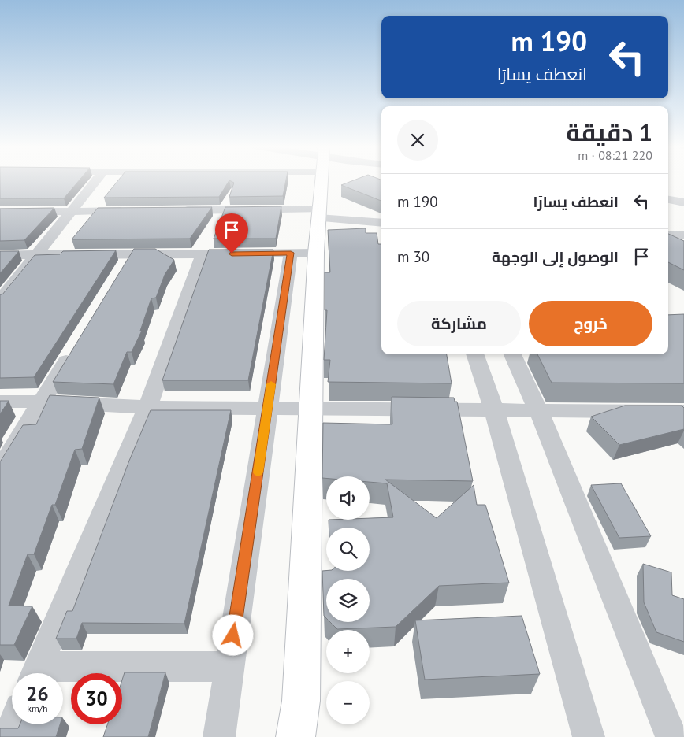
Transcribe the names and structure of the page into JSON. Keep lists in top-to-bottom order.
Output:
{
  "page": {
    "turn": ["190 m", "انعطف يسارًا"],
    "heading": ["1 دقيقة", "220 m · 08:21"],
    "list": [
      {
        "name": "انعطف يسارًا",
        "value": "190 m"
      },
      {
        "name": "الوصول إلى الوجهة",
        "value": "30 m"
      }
    ],
    "buttons": ["خروج", "مشاركة"],
    "map_buttons": ["+", "−"],
    "speed": "26 km/h",
    "limit": "30"
  }
}
